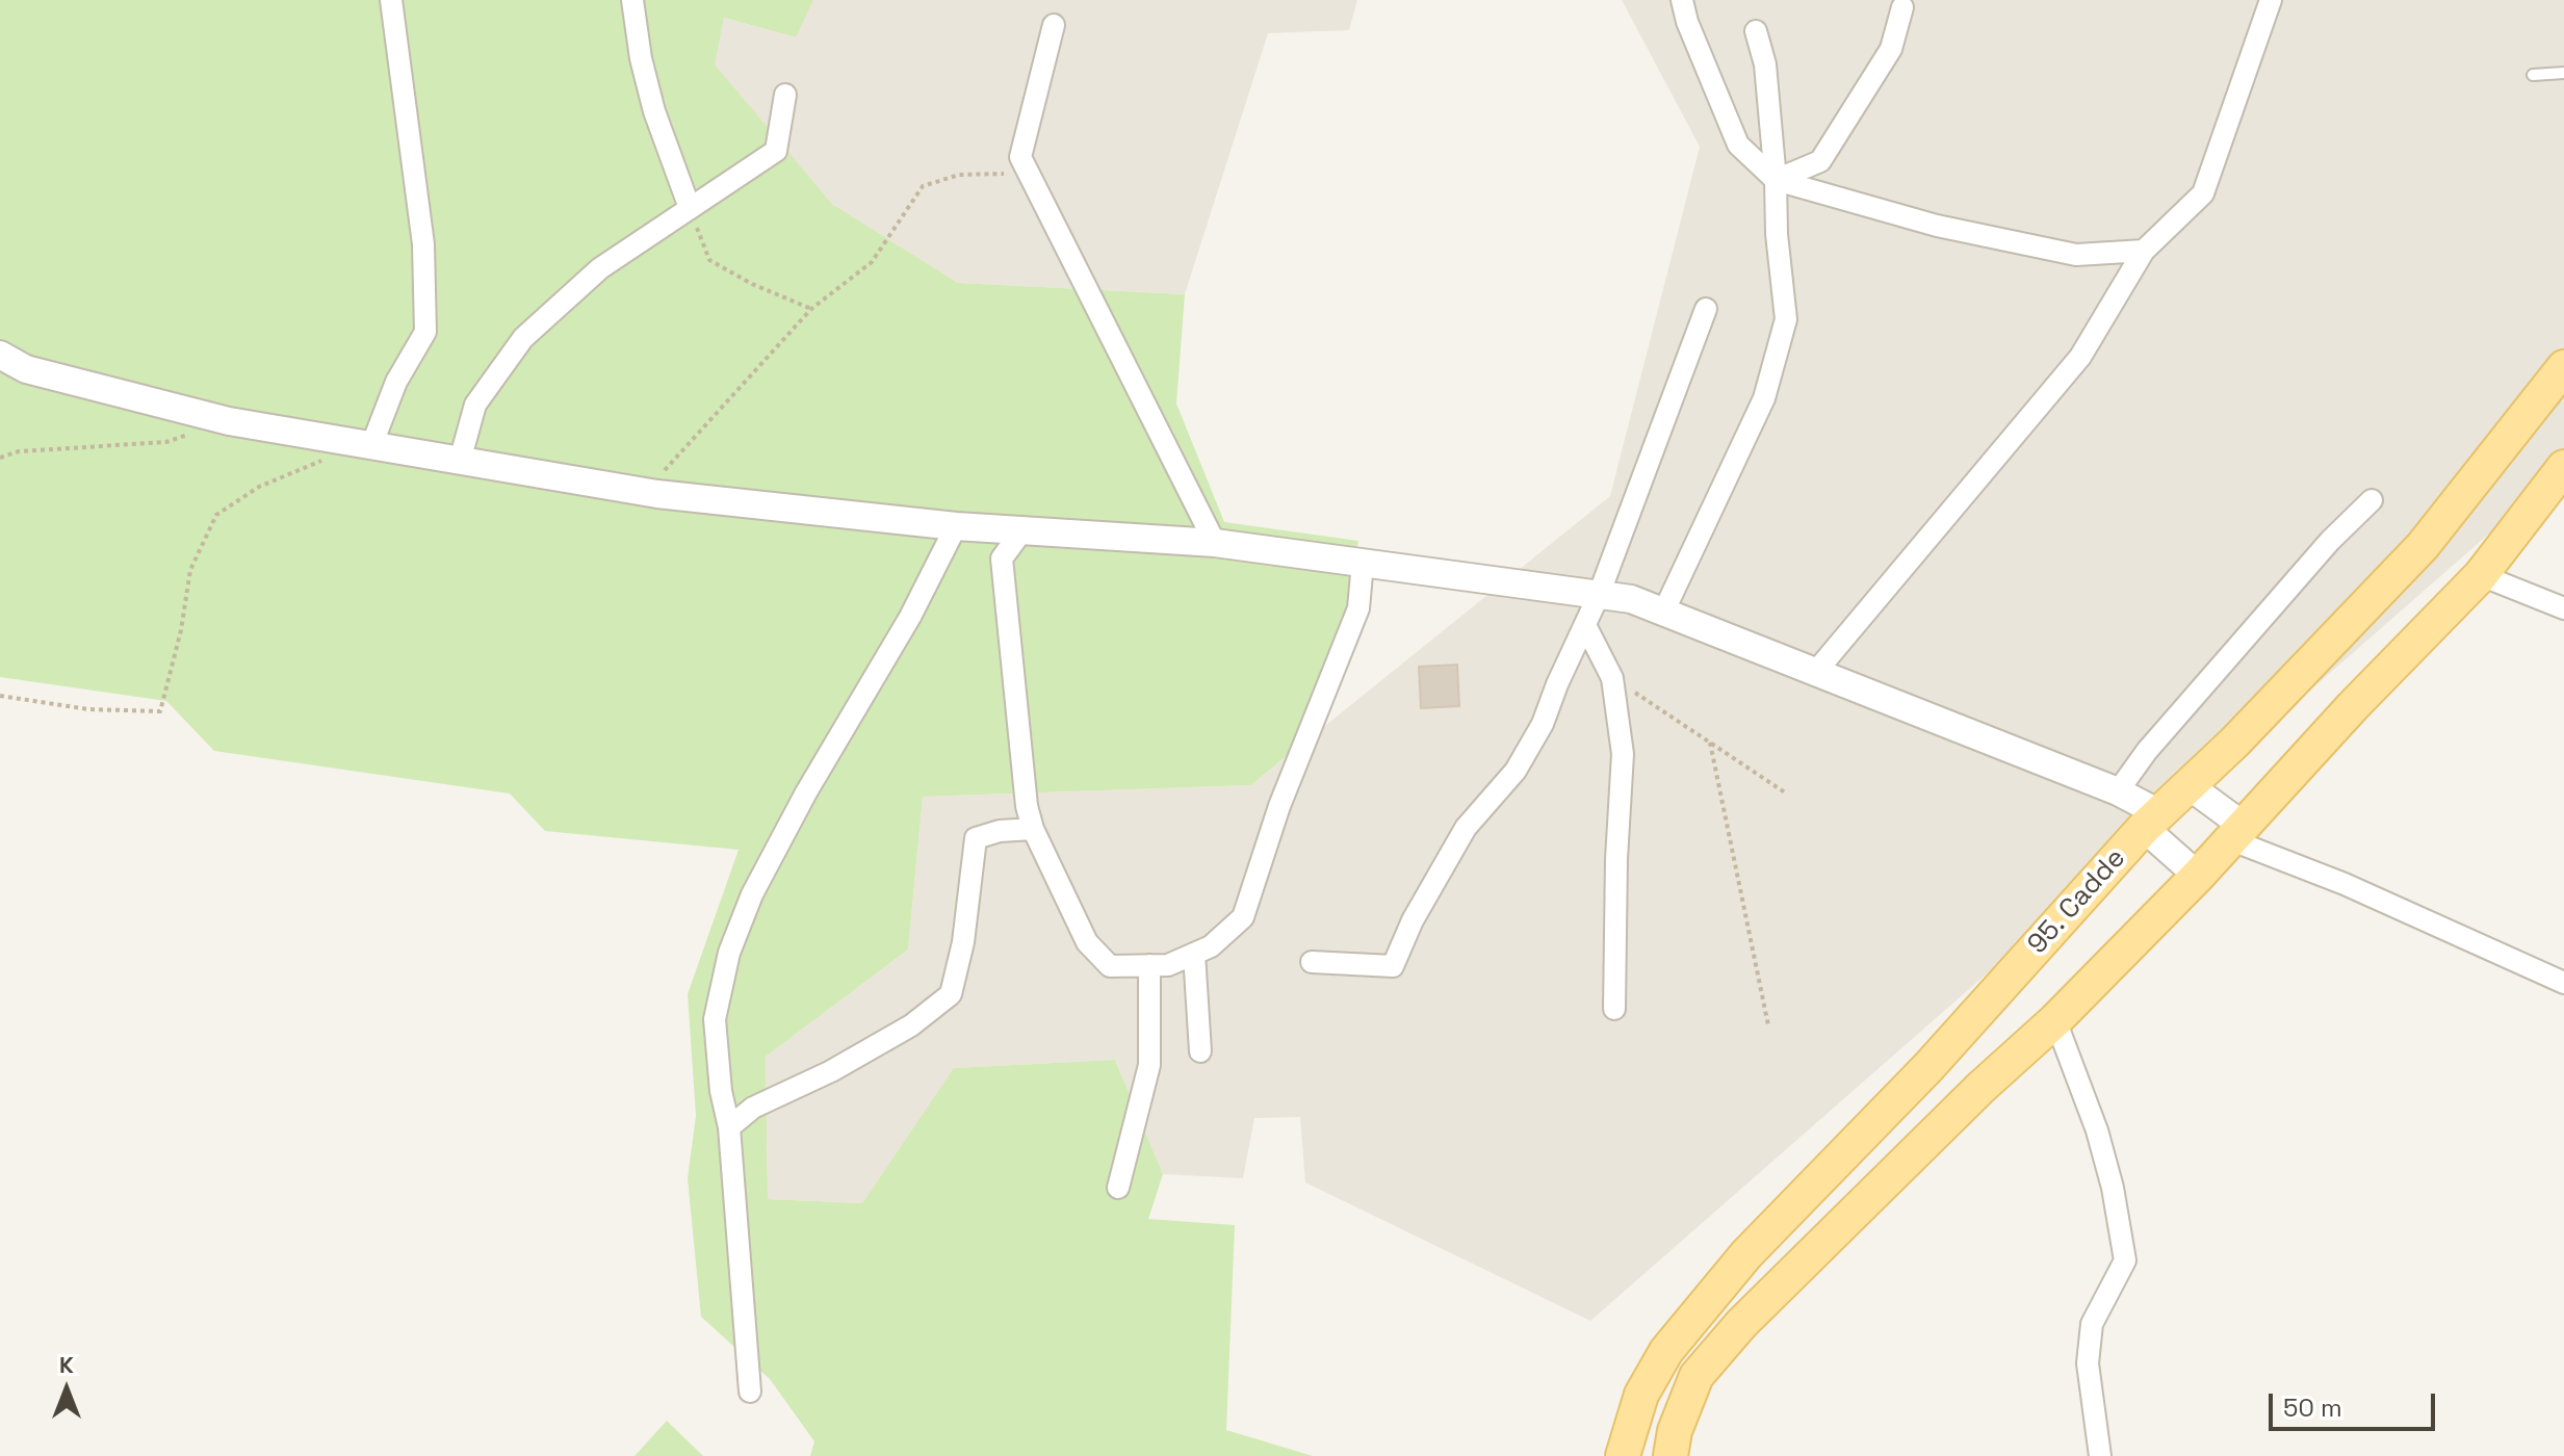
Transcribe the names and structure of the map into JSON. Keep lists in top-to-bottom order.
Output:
{
  "streets": {
    "main road": ["95. Cadde"]
  },
  "scale_bar": "50 m",
  "north": "top"
}
